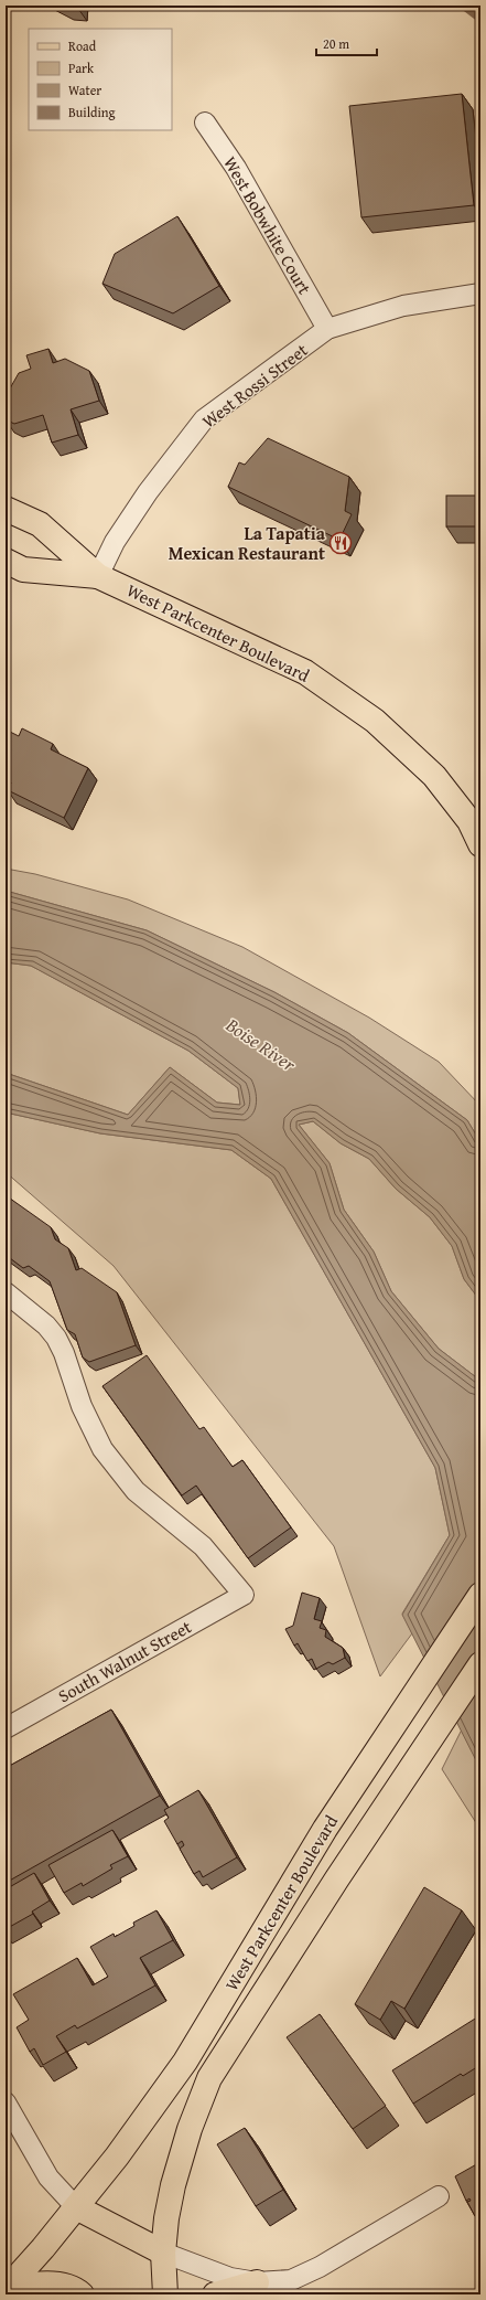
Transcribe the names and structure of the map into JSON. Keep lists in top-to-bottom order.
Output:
{
  "streets": {
    "main road": ["West Parkcenter Boulevard"],
    "street": ["West Bobwhite Court", "West Rossi Street", "South Walnut Street"]
  },
  "crossings": [
    ["West Bobwhite Court", "West Rossi Street"],
    ["West Rossi Street", "West Parkcenter Boulevard"]
  ],
  "water": ["Boise River"],
  "places": {
    "restaurant": ["La Tapatia Mexican Restaurant"]
  },
  "legend": [
    "Road",
    "Park",
    "Water",
    "Building"
  ],
  "scale_bar": "20 m"
}
